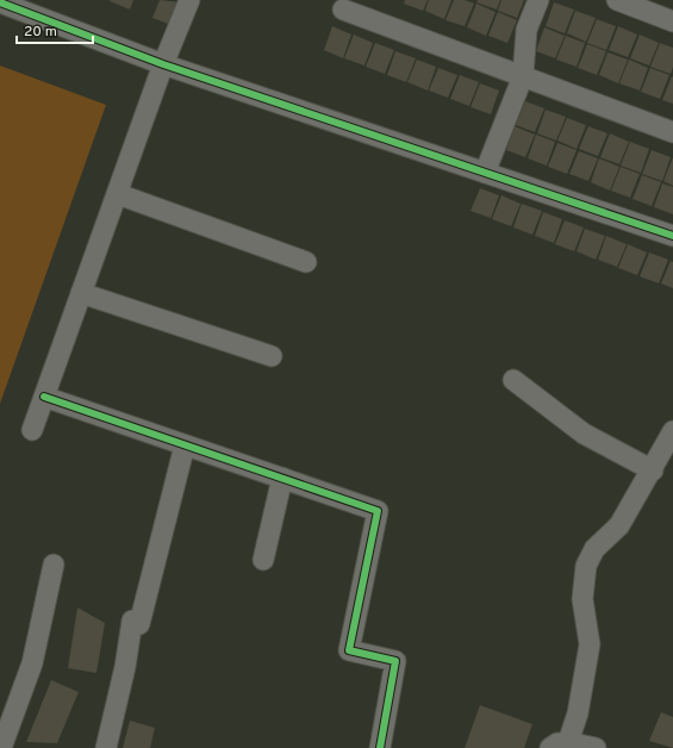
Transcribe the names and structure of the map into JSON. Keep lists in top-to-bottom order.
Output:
{
  "scale_bar": "20 m"
}
